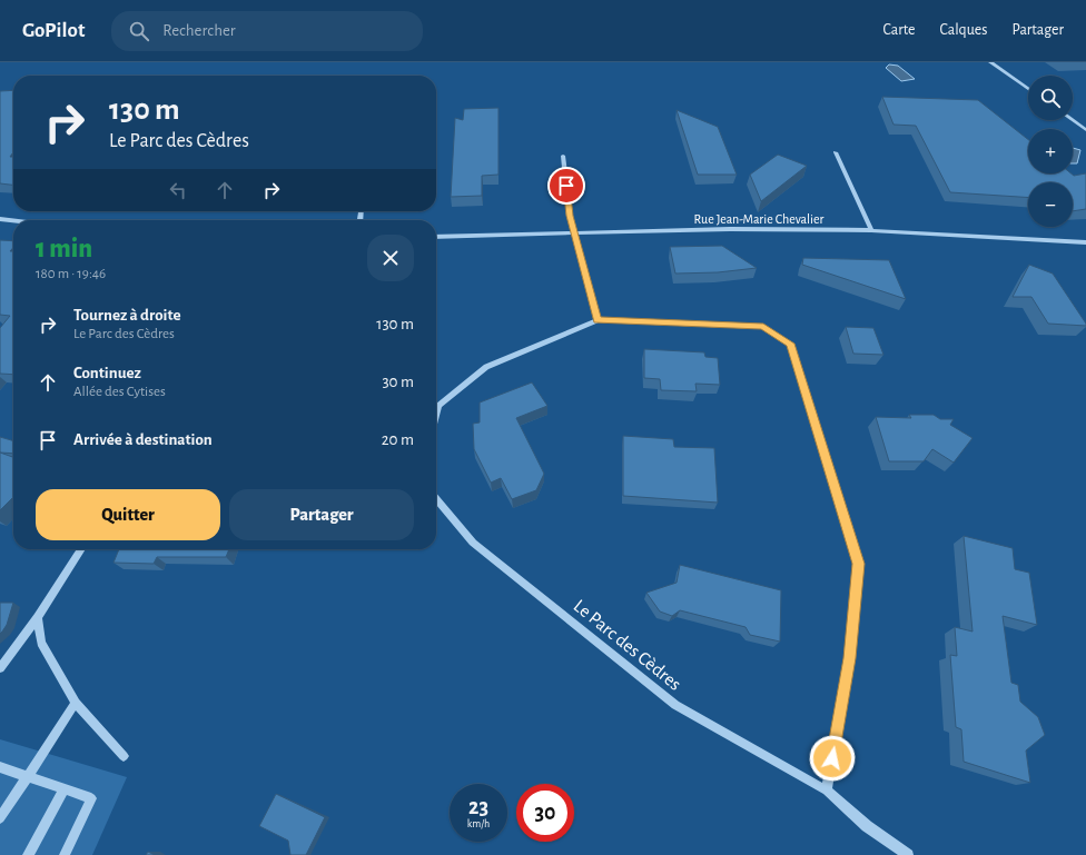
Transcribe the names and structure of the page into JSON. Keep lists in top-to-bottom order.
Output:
{
  "streets": {
    "street": ["Rue Jean-Marie Chevalier", "Le Parc des Cèdres"]
  },
  "page": {
    "header": "GoPilot",
    "search": "Rechercher",
    "nav": ["Carte", "Calques", "Partager"],
    "map_buttons": ["+", "−"],
    "turn": ["130 m", "Le Parc des Cèdres"],
    "heading": ["1 min", "180 m · 19:46"],
    "list": [
      {
        "name": "Tournez à droite",
        "note": "Le Parc des Cèdres",
        "value": "130 m"
      },
      {
        "name": "Continuez",
        "note": "Allée des Cytises",
        "value": "30 m"
      },
      {
        "name": "Arrivée à destination",
        "value": "20 m"
      }
    ],
    "buttons": ["Quitter", "Partager"],
    "speed": "23 km/h",
    "limit": "30"
  }
}
